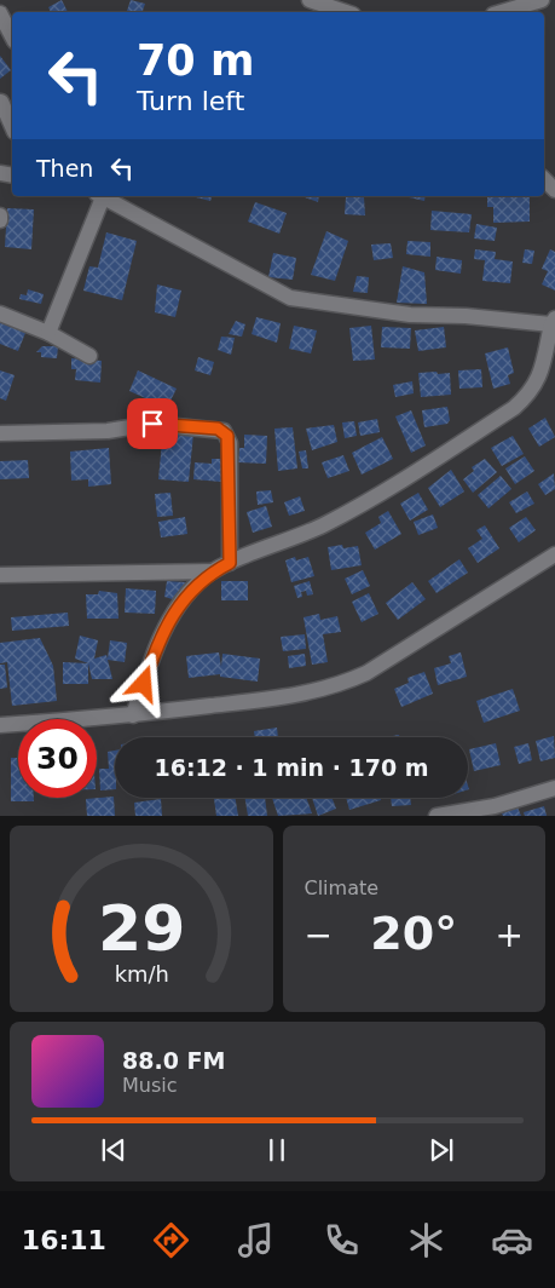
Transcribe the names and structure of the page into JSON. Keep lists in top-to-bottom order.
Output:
{
  "page": {
    "turn": ["70 m", "Turn left"],
    "then": "Then",
    "limit": "30",
    "trip": "16:12 · 1 min · 170 m",
    "tile": "Climate",
    "heat": ["−", "20°", "+"],
    "song": ["88.0 FM", "Music"],
    "tabs": "16:11",
    "gauge": ["29", "km/h"]
  }
}
